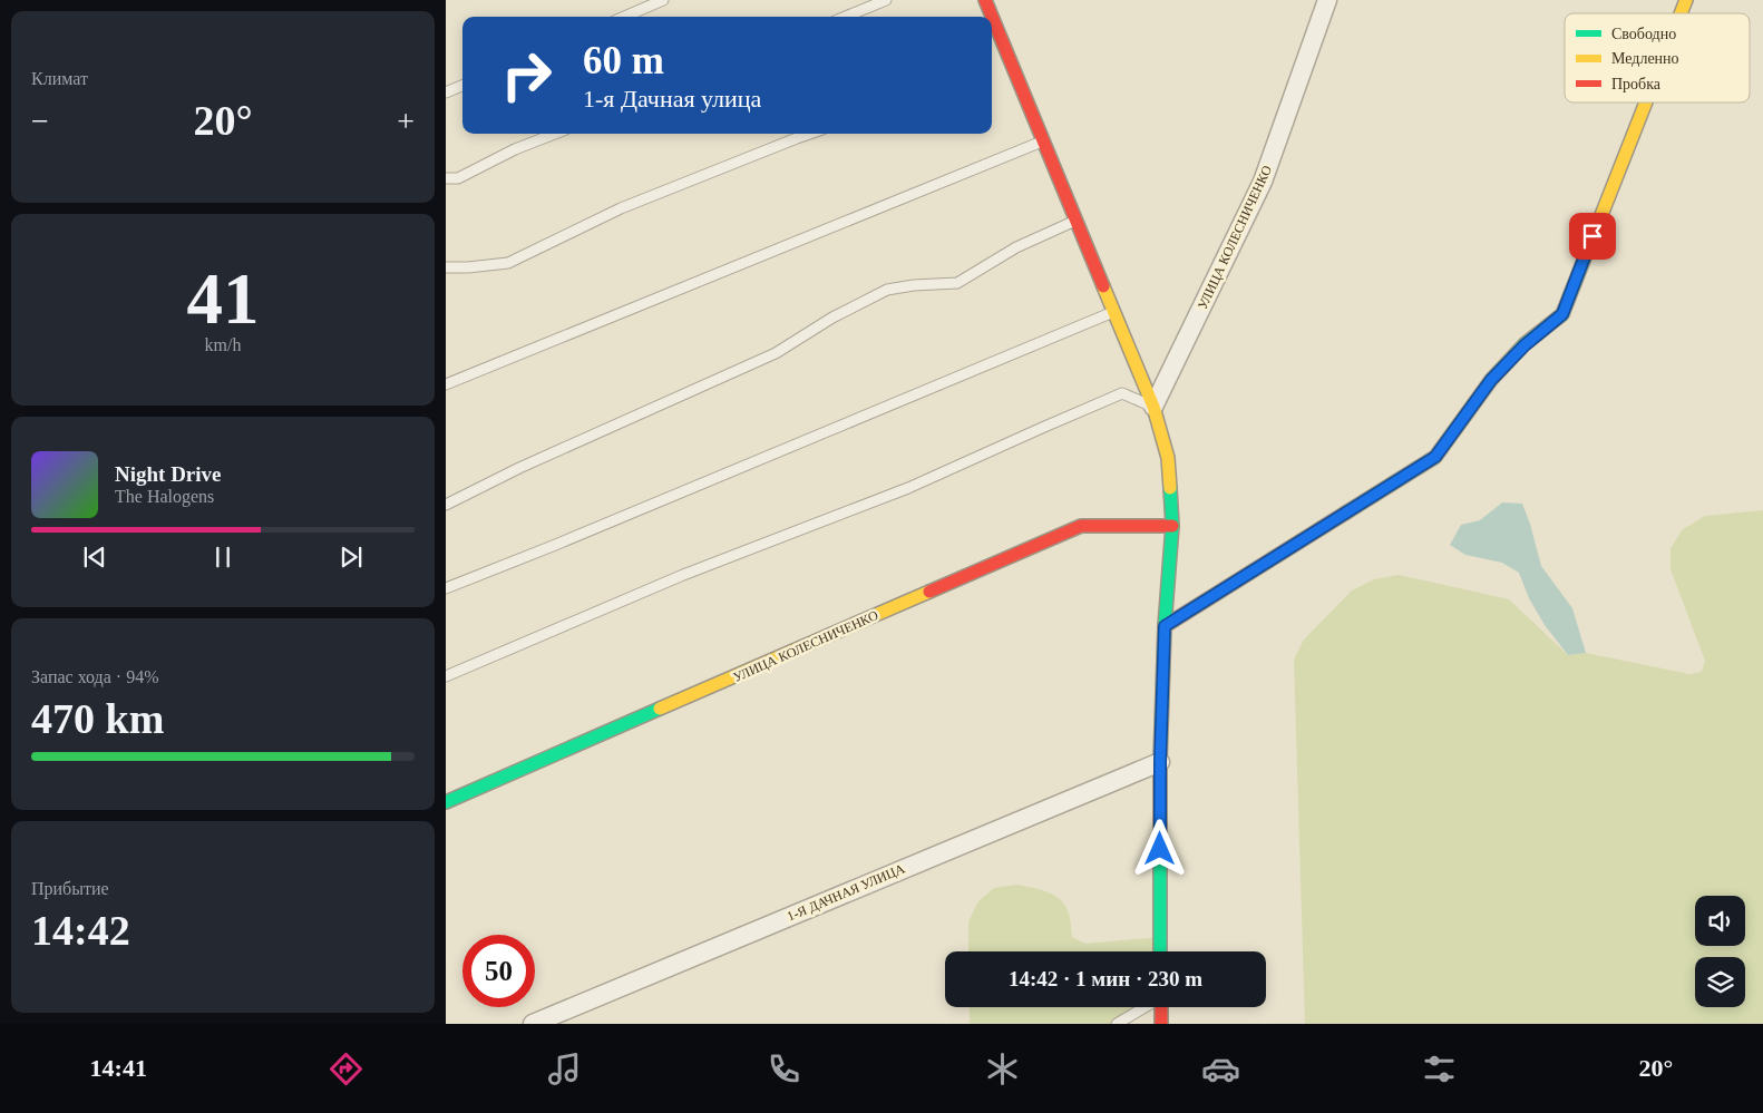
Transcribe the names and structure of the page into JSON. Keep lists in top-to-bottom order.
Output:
{
  "streets": {
    "street": ["УЛИЦА КОЛЕСНИЧЕНКО", "1-Я ДАЧНАЯ УЛИЦА"]
  },
  "legend": ["Свободно", "Медленно", "Пробка"],
  "page": {
    "tile": [
      "Климат",
      ["41", "km/h"],
      ["Запас хода · 94%", "470 km"],
      ["Прибытие", "14:42"]
    ],
    "turn": ["60 m", "1-я Дачная улица"],
    "heat": ["−", "20°", "+"],
    "song": ["Night Drive", "The Halogens"],
    "limit": "50",
    "trip": "14:42 · 1 мин · 230 m",
    "tabs": ["14:41", "20°"]
  }
}
